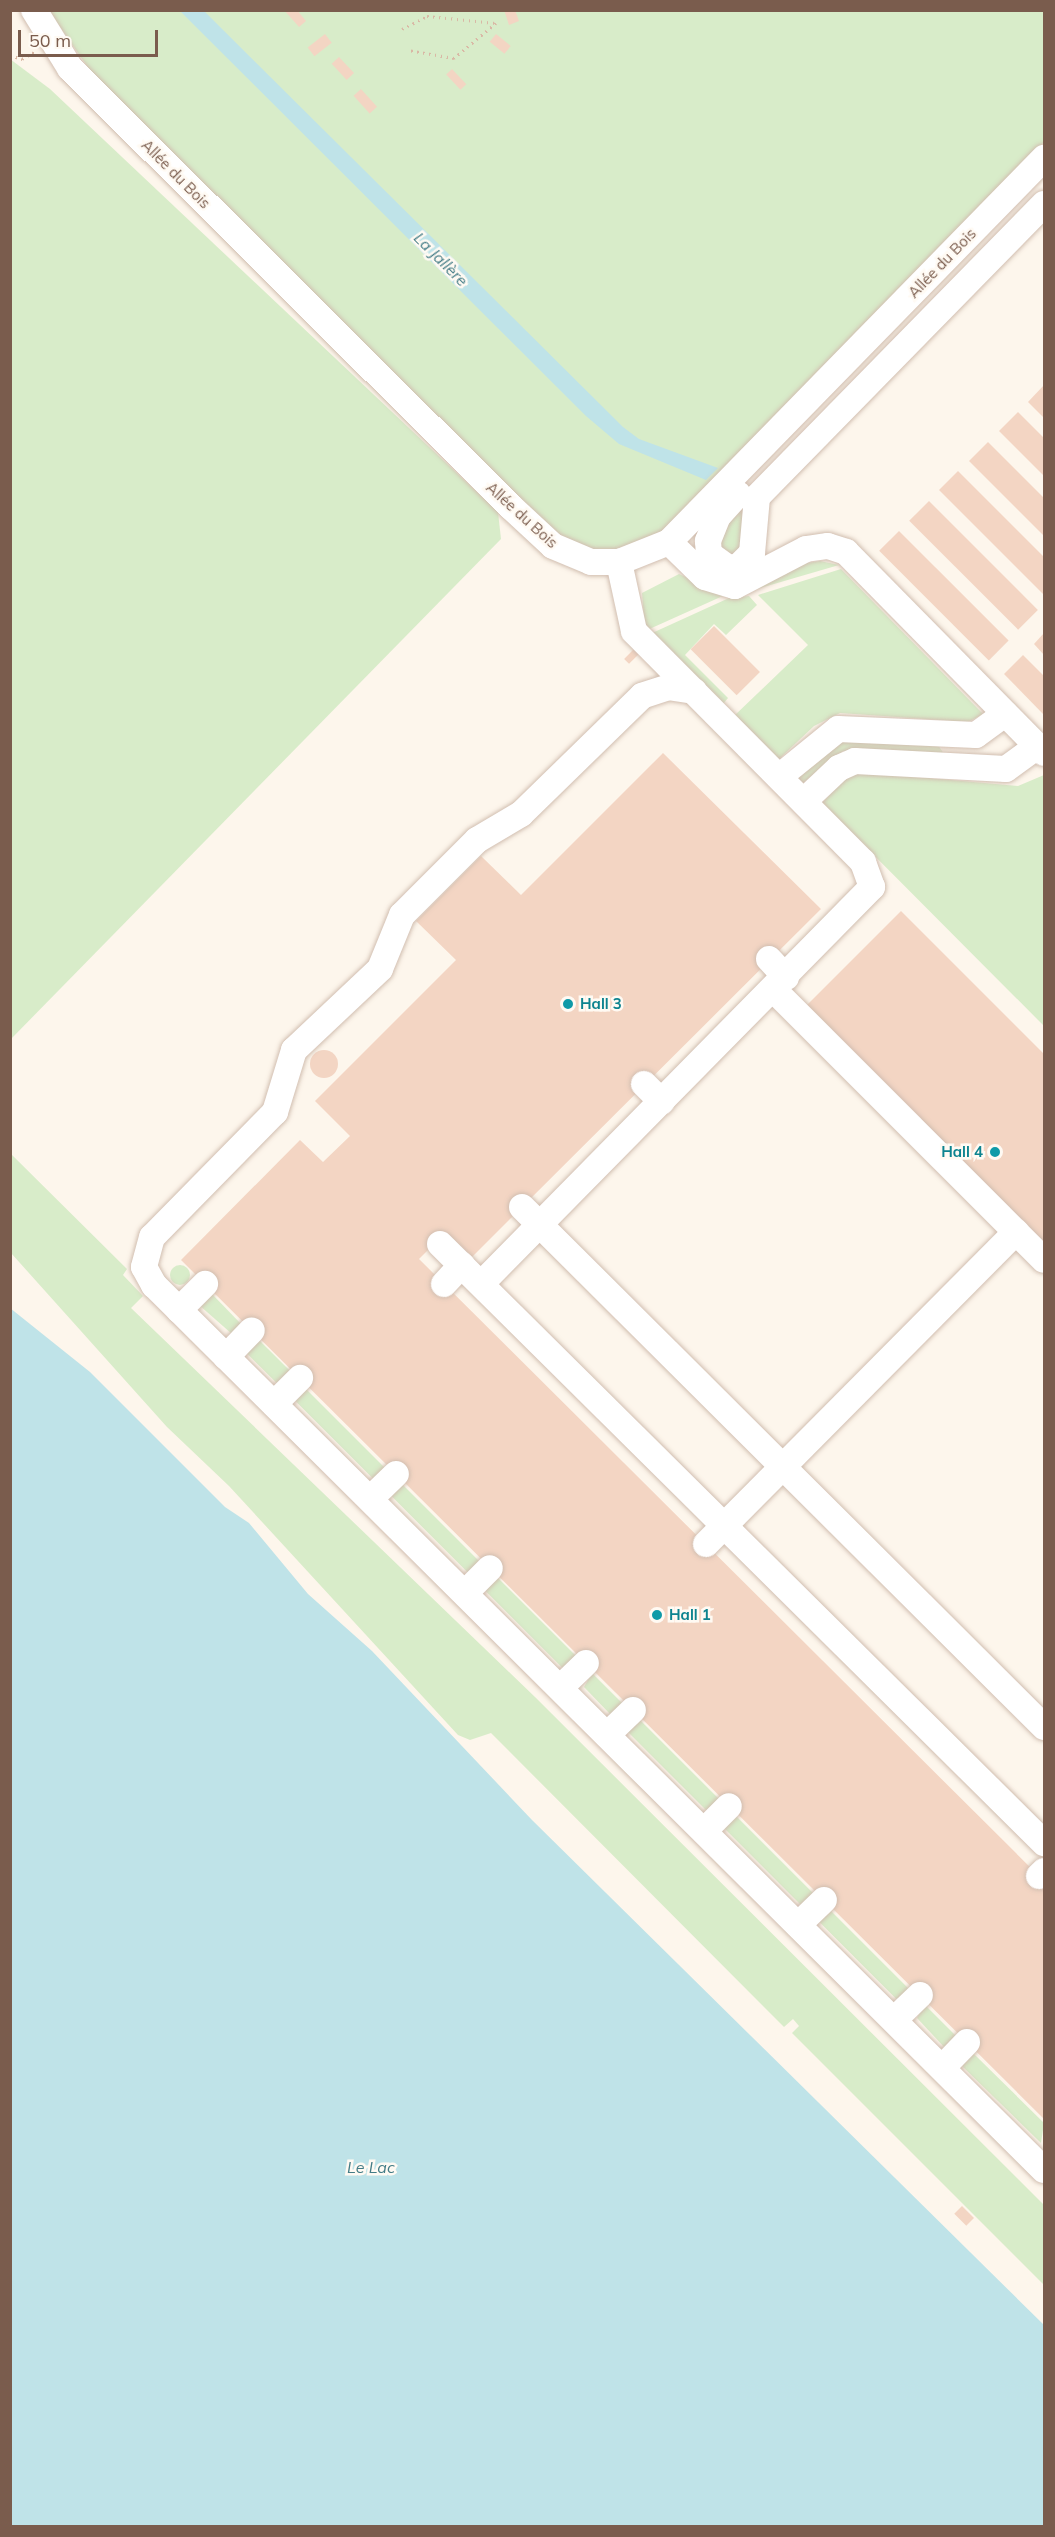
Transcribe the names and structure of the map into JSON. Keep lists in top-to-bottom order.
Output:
{
  "streets": {
    "street": ["Allée du Bois"]
  },
  "water": ["La Jallère", "Le Lac"],
  "places": ["Hall 3", "Hall 4", "Hall 1"],
  "scale_bar": "50 m"
}
